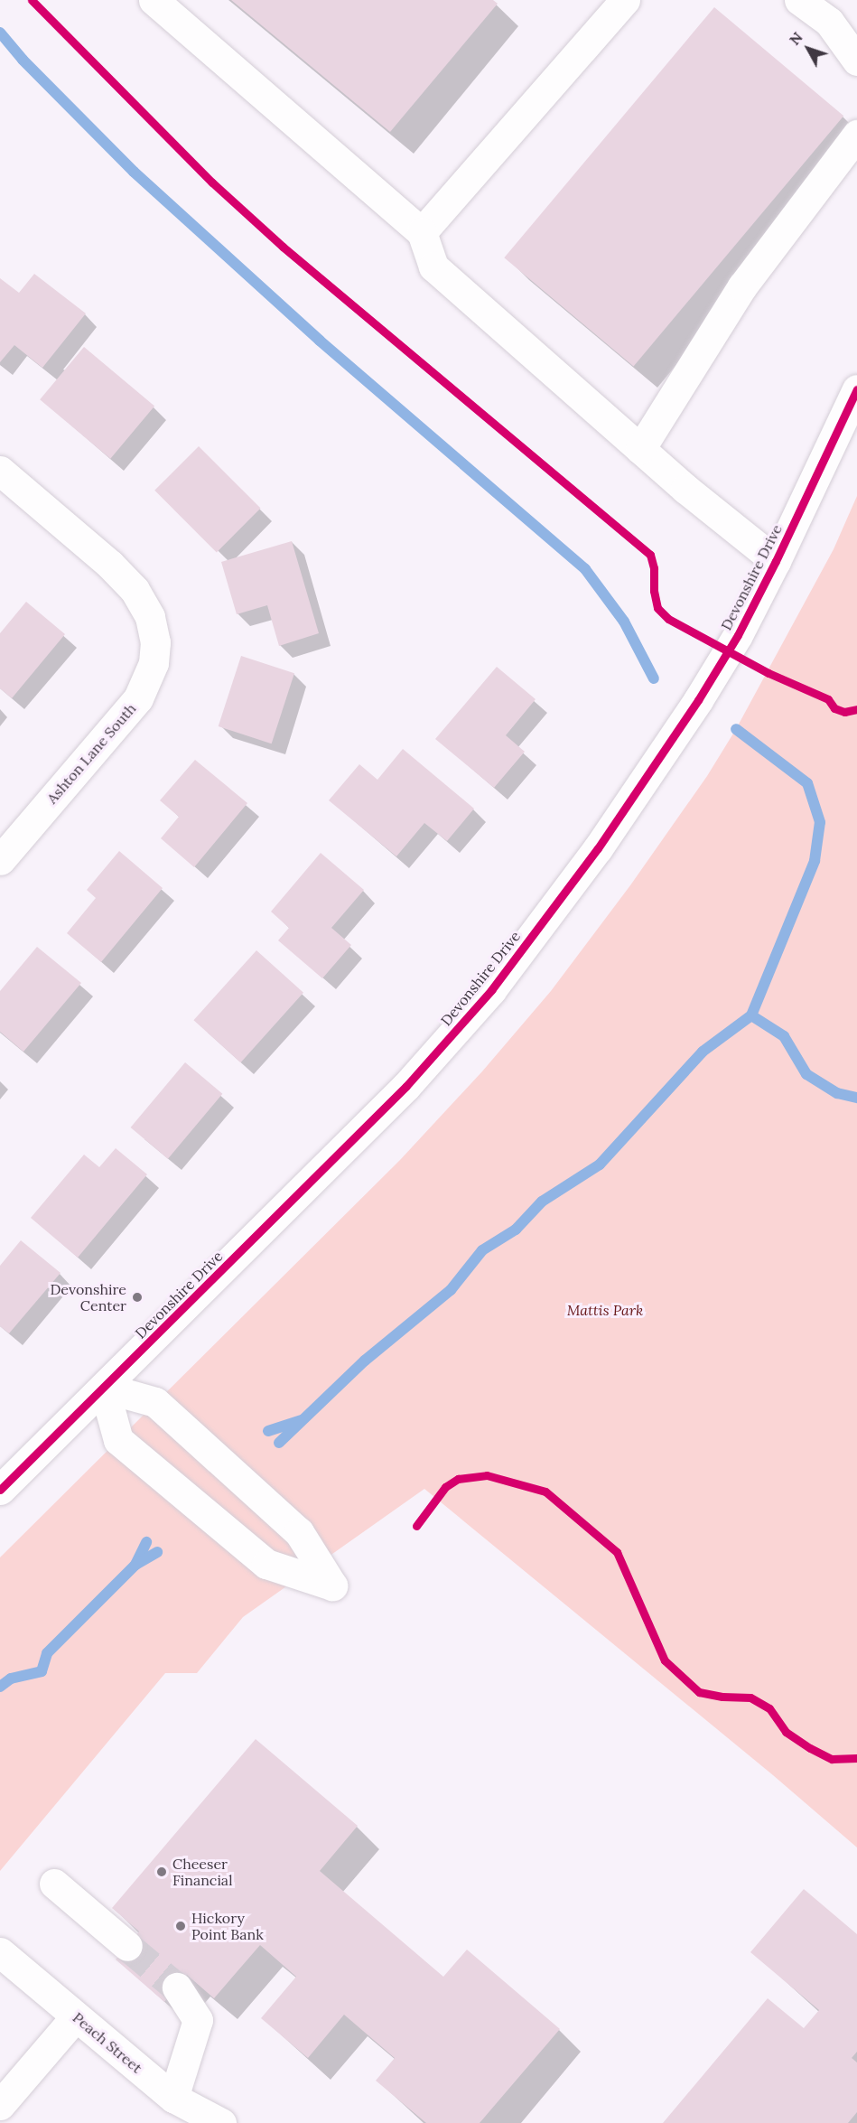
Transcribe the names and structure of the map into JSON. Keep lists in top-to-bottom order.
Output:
{
  "streets": {
    "street": ["Devonshire Drive", "Ashton Lane South", "Peach Street"]
  },
  "parks": ["Mattis Park"],
  "places": ["Devonshire Center", "Cheeser Financial", "Hickory Point Bank"],
  "north": "top left"
}
